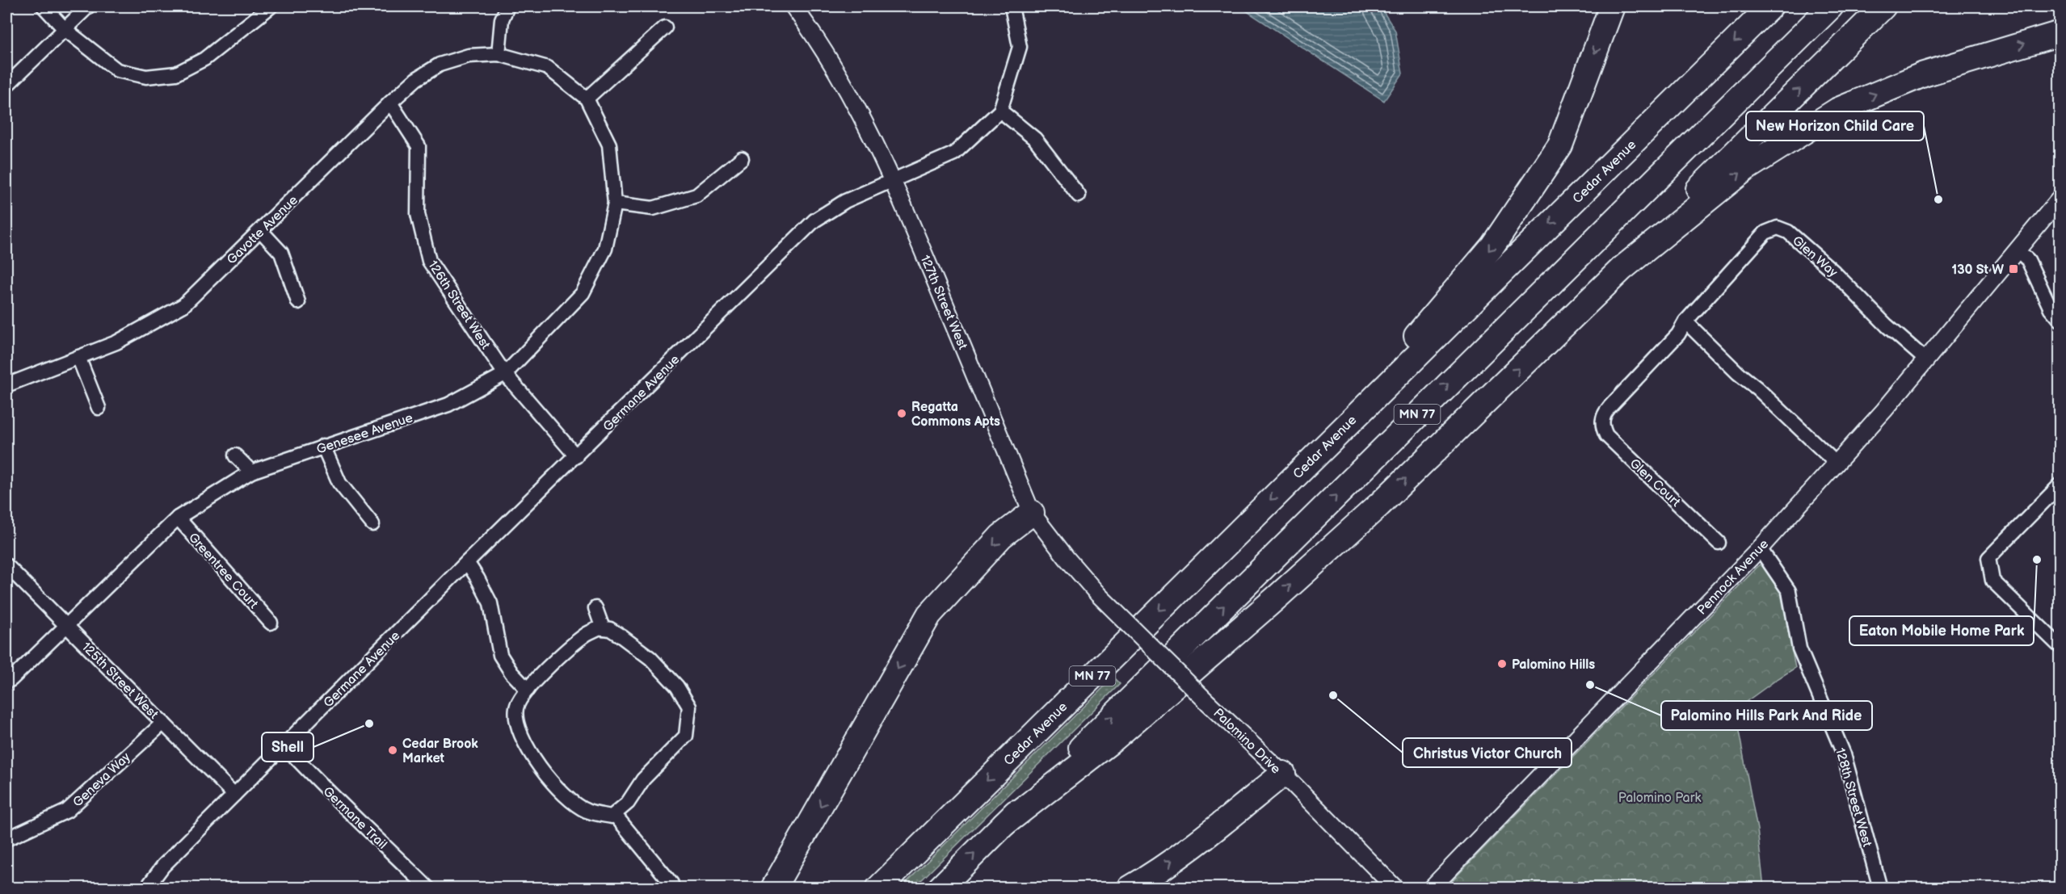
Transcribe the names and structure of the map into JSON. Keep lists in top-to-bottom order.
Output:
{
  "streets": {
    "highway": ["Cedar Avenue", "MN 77"],
    "street": [
      "Gavotte Avenue",
      "Glen Way",
      "127th Street West",
      "126th Street West",
      "Germane Avenue",
      "Genesee Avenue",
      "Glen Court",
      "Greentree Court",
      "Pennock Avenue",
      "125th Street West",
      "Palomino Drive",
      "Geneva Way",
      "128th Street West",
      "Germane Trail"
    ]
  },
  "crossings": [
    ["Gavotte Avenue", "126th Street West"],
    ["Gavotte Avenue", "Genesee Avenue"],
    ["Glen Way", "Glen Court"],
    ["Glen Way", "Pennock Avenue"],
    ["127th Street West", "Germane Avenue"],
    ["127th Street West", "Palomino Drive"],
    ["126th Street West", "Germane Avenue"],
    ["126th Street West", "Genesee Avenue"],
    ["Germane Avenue", "125th Street West"],
    ["Germane Avenue", "Germane Trail"],
    ["Genesee Avenue", "Greentree Court"],
    ["Genesee Avenue", "125th Street West"],
    ["Pennock Avenue", "128th Street West"],
    ["125th Street West", "Geneva Way"]
  ],
  "parks": ["Palomino Park"],
  "places": {
    "other": [
      "New Horizon Child Care",
      "Regatta Commons Apts",
      "Eaton Mobile Home Park",
      "Palomino Hills",
      "Palomino Hills Park And Ride",
      "Christus Victor Church",
      "Shell",
      "Cedar Brook Market"
    ],
    "transit": ["130 St W"]
  }
}
